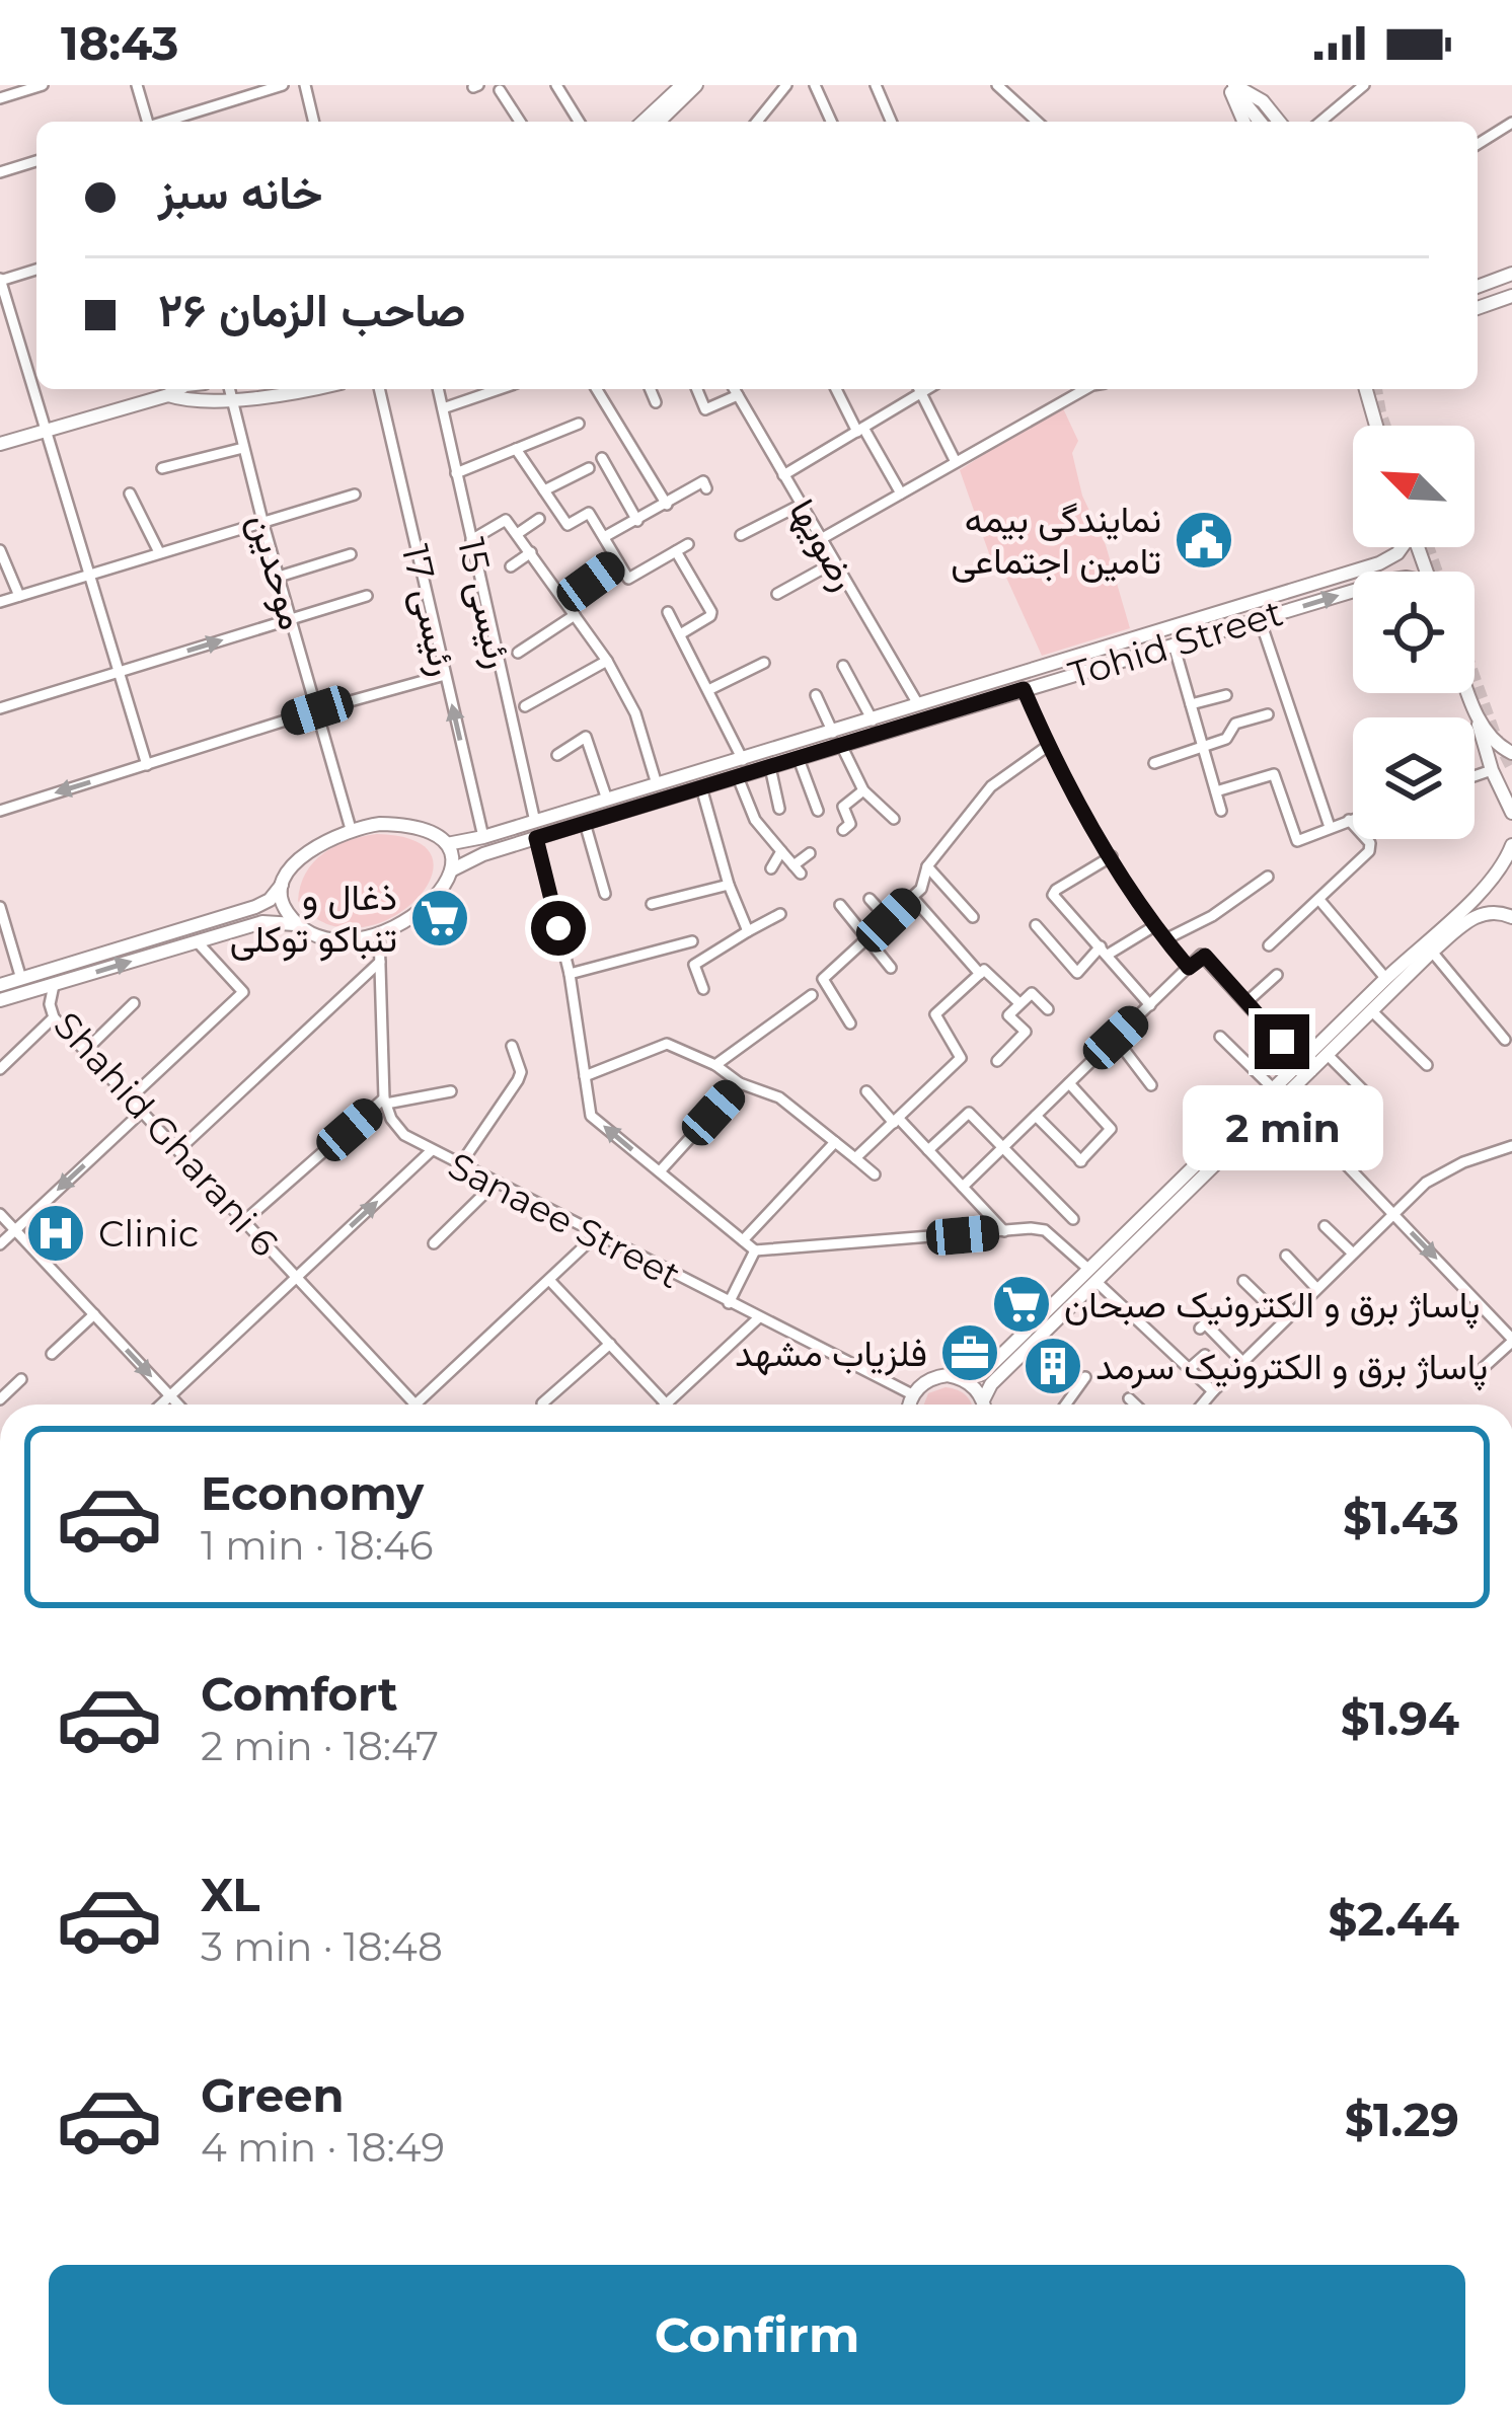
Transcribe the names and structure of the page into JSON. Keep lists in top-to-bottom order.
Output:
{
  "streets": {
    "main road": ["Tohid Street"],
    "street": [
      "رضویها",
      "موحدین",
      "رئیسی 15",
      "رئیسی 17",
      "Shahid Gharani 6",
      "Sanaee Street"
    ]
  },
  "one_way": ["رئیسی 17"],
  "places": {
    "public building": ["نمایندگی بیمه تامین اجتماعی"],
    "supermarket": ["ذغال و تنباکو توکلی", "پاساژ برق و الکترونیک صبحان"],
    "hospital": ["Clinic"],
    "office": ["فلزیاب مشهد"],
    "building": ["پاساژ برق و الکترونیک سرمد"]
  },
  "north": "top left",
  "page": {
    "status": "18:43",
    "banner": ["خانه سبز", "صاحب الزمان ۲۶"],
    "bubble": "2 min",
    "list": [
      {
        "name": "Economy",
        "note": "1 min · 18:46",
        "value": "$1.43"
      },
      {
        "name": "Comfort",
        "note": "2 min · 18:47",
        "value": "$1.94"
      },
      {
        "name": "XL",
        "note": "3 min · 18:48",
        "value": "$2.44"
      },
      {
        "name": "Green",
        "note": "4 min · 18:49",
        "value": "$1.29"
      }
    ],
    "buttons": "Confirm"
  }
}
